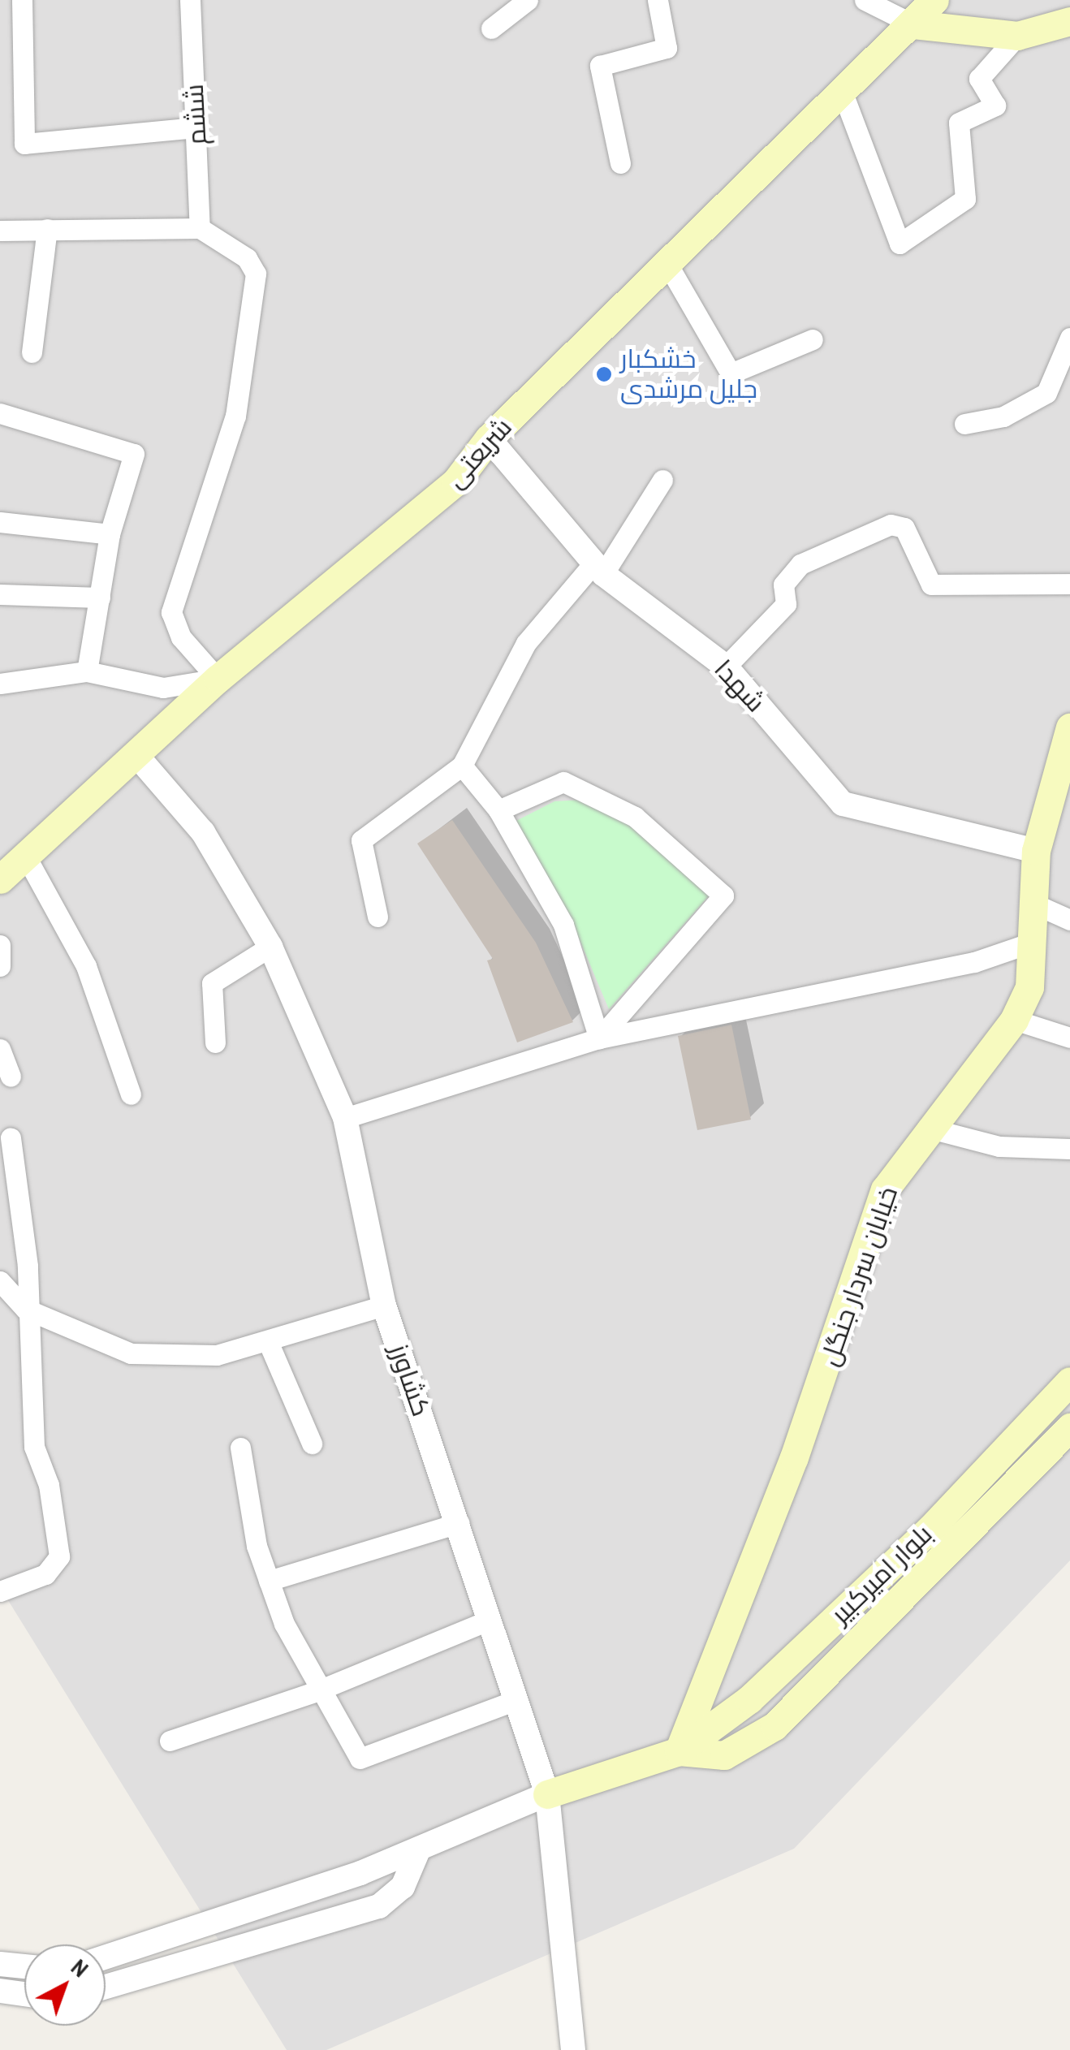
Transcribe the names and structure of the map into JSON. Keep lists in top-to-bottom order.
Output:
{
  "streets": {
    "main road": ["شریعتی", "خیابان سردار جنگل", "بلوار امیرکبیر"],
    "street": ["ششم", "شهدا", "کشاورز"]
  },
  "crossings": [
    ["شریعتی", "شهدا"],
    ["شریعتی", "کشاورز"],
    ["شهدا", "خیابان سردار جنگل"],
    ["خیابان سردار جنگل", "بلوار امیرکبیر"],
    ["کشاورز", "بلوار امیرکبیر"]
  ],
  "places": ["خشکبار جلیل مرشدی"],
  "north": "top right"
}
